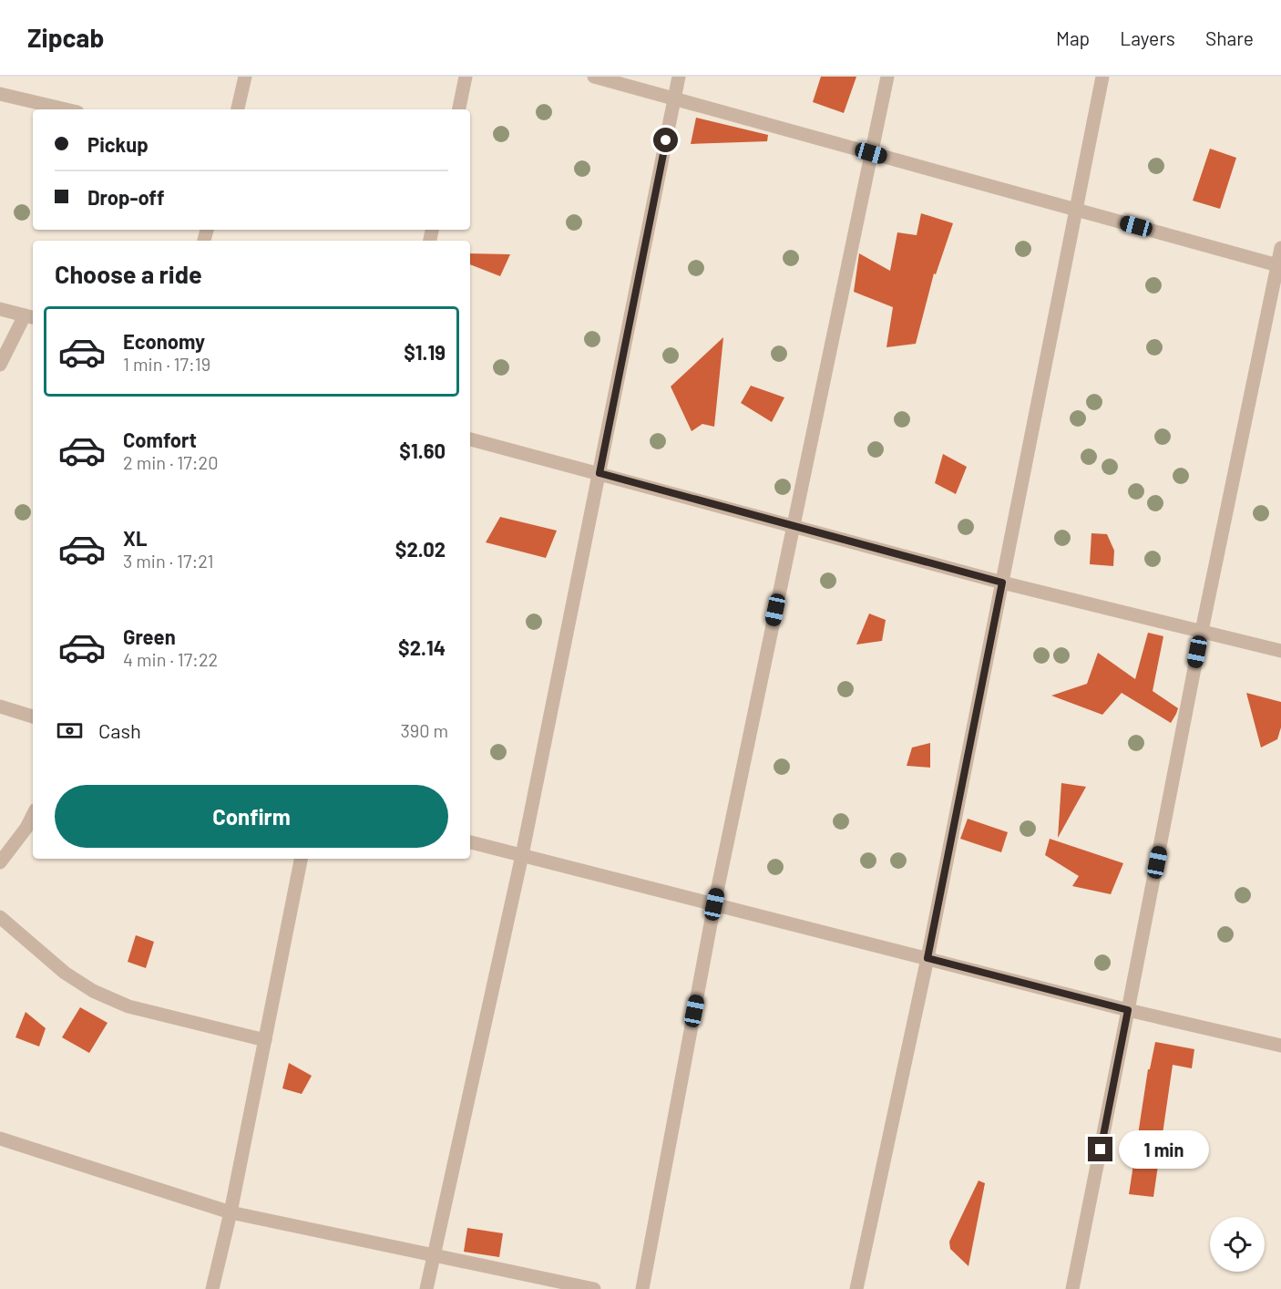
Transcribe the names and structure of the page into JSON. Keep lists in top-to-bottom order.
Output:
{
  "page": {
    "header": "Zipcab",
    "nav": ["Map", "Layers", "Share"],
    "banner": ["Pickup", "Drop-off"],
    "heading": "Choose a ride",
    "list": [
      {
        "name": "Economy",
        "note": "1 min · 17:19",
        "value": "$1.19"
      },
      {
        "name": "Comfort",
        "note": "2 min · 17:20",
        "value": "$1.60"
      },
      {
        "name": "XL",
        "note": "3 min · 17:21",
        "value": "$2.02"
      },
      {
        "name": "Green",
        "note": "4 min · 17:22",
        "value": "$2.14"
      }
    ],
    "pay": ["Cash", "390 m"],
    "buttons": "Confirm",
    "bubble": "1 min"
  }
}
